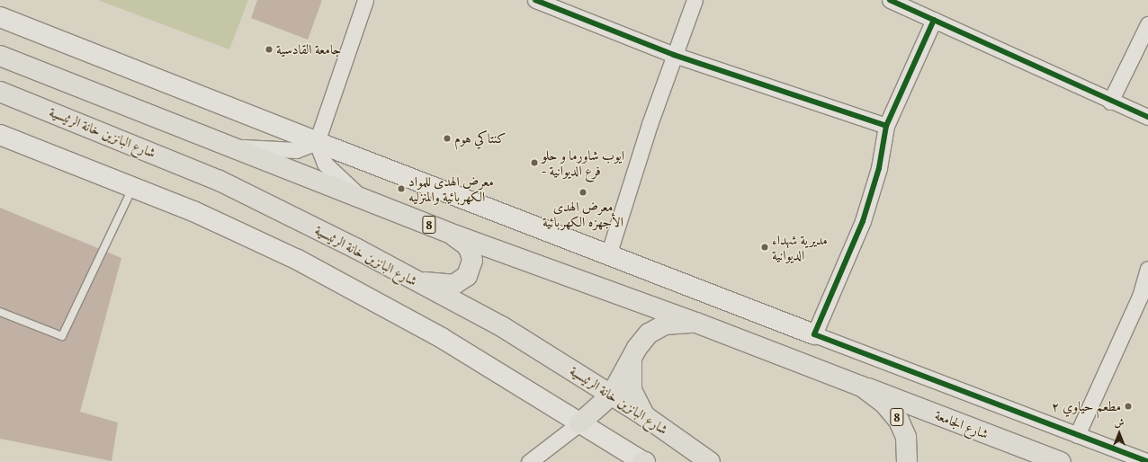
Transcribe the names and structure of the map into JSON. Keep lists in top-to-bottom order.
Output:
{
  "streets": {
    "main road": ["شارع البانزين خانة الرئيسية", "8", "شارع الجامعة"]
  },
  "crossings": [
    ["8", "شارع الجامعة"]
  ],
  "places": [
    "جامعة القادسية",
    "كنتاكي هوم",
    "ايوب شاورما و حلو - فرع الديوانية",
    "معرض الهدى للمواد الكهربائية والمنزليه",
    "معرض الهدى الأجهزه الكهربائية",
    "مديرية شهداء الديوانية",
    "مطعم حياوي ٢"
  ],
  "north": "top"
}
